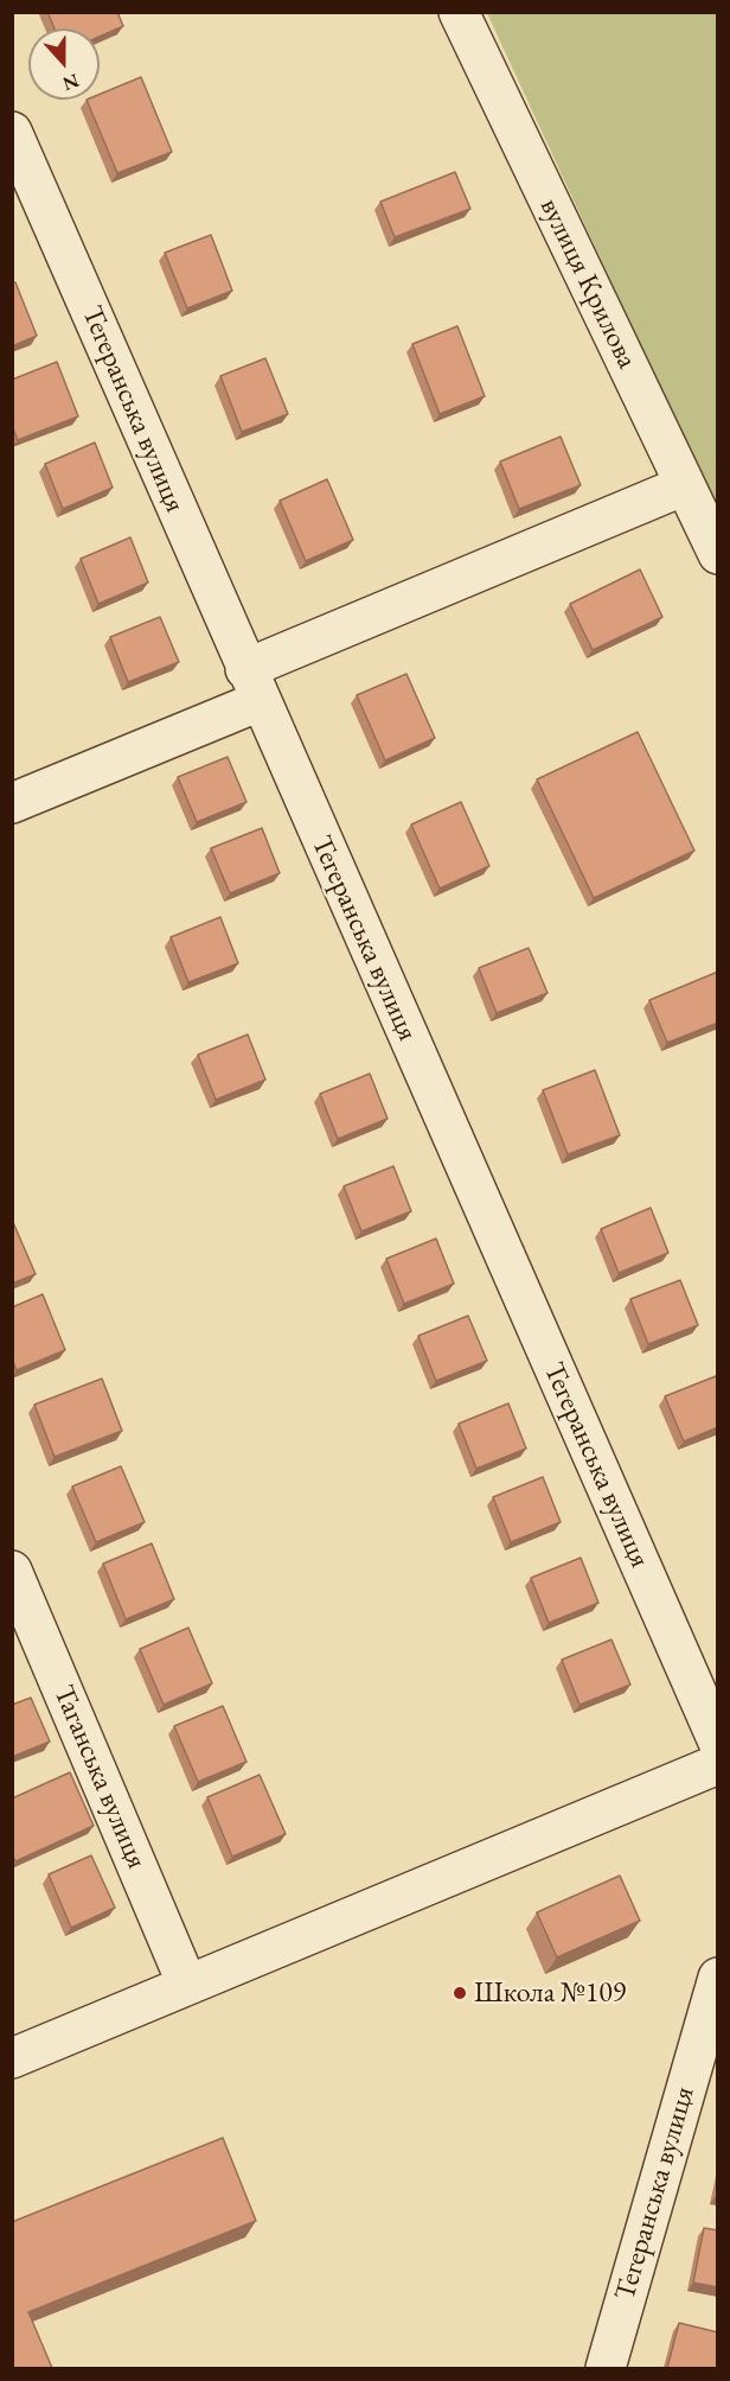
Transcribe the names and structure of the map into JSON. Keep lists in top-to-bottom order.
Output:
{
  "streets": {
    "street": ["вулиця Крилова", "Тегеранська вулиця", "Таганська вулиця"]
  },
  "places": ["Школа №109"],
  "north": "bottom"
}
